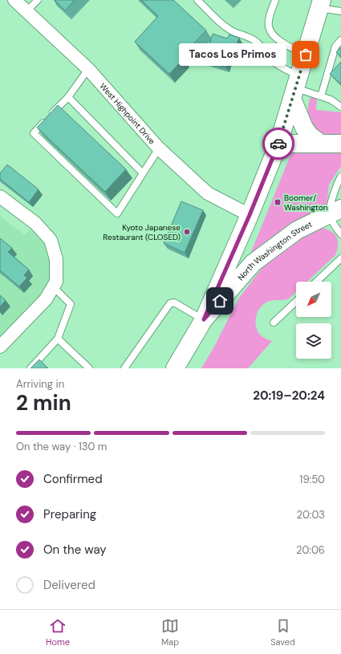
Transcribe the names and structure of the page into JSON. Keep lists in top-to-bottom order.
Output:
{
  "streets": {
    "main road": ["North Washington Street"],
    "street": ["West Highpoint Drive"]
  },
  "places": {
    "other": ["Tacos Los Primos", "Kyoto Japanese Restaurant (CLOSED)"],
    "transit": ["Boomer/ Washington"]
  },
  "north": "bottom left",
  "page": {
    "bubble": "Tacos Los Primos",
    "heading": ["2 min", "Arriving in", "20:19–20:24"],
    "bar": "On the way · 130 m",
    "list": [
      ["Confirmed", "19:50"],
      ["Preparing", "20:03"],
      ["On the way", "20:06"],
      "Delivered"
    ],
    "tabs": ["Home", "Map", "Saved"]
  }
}
